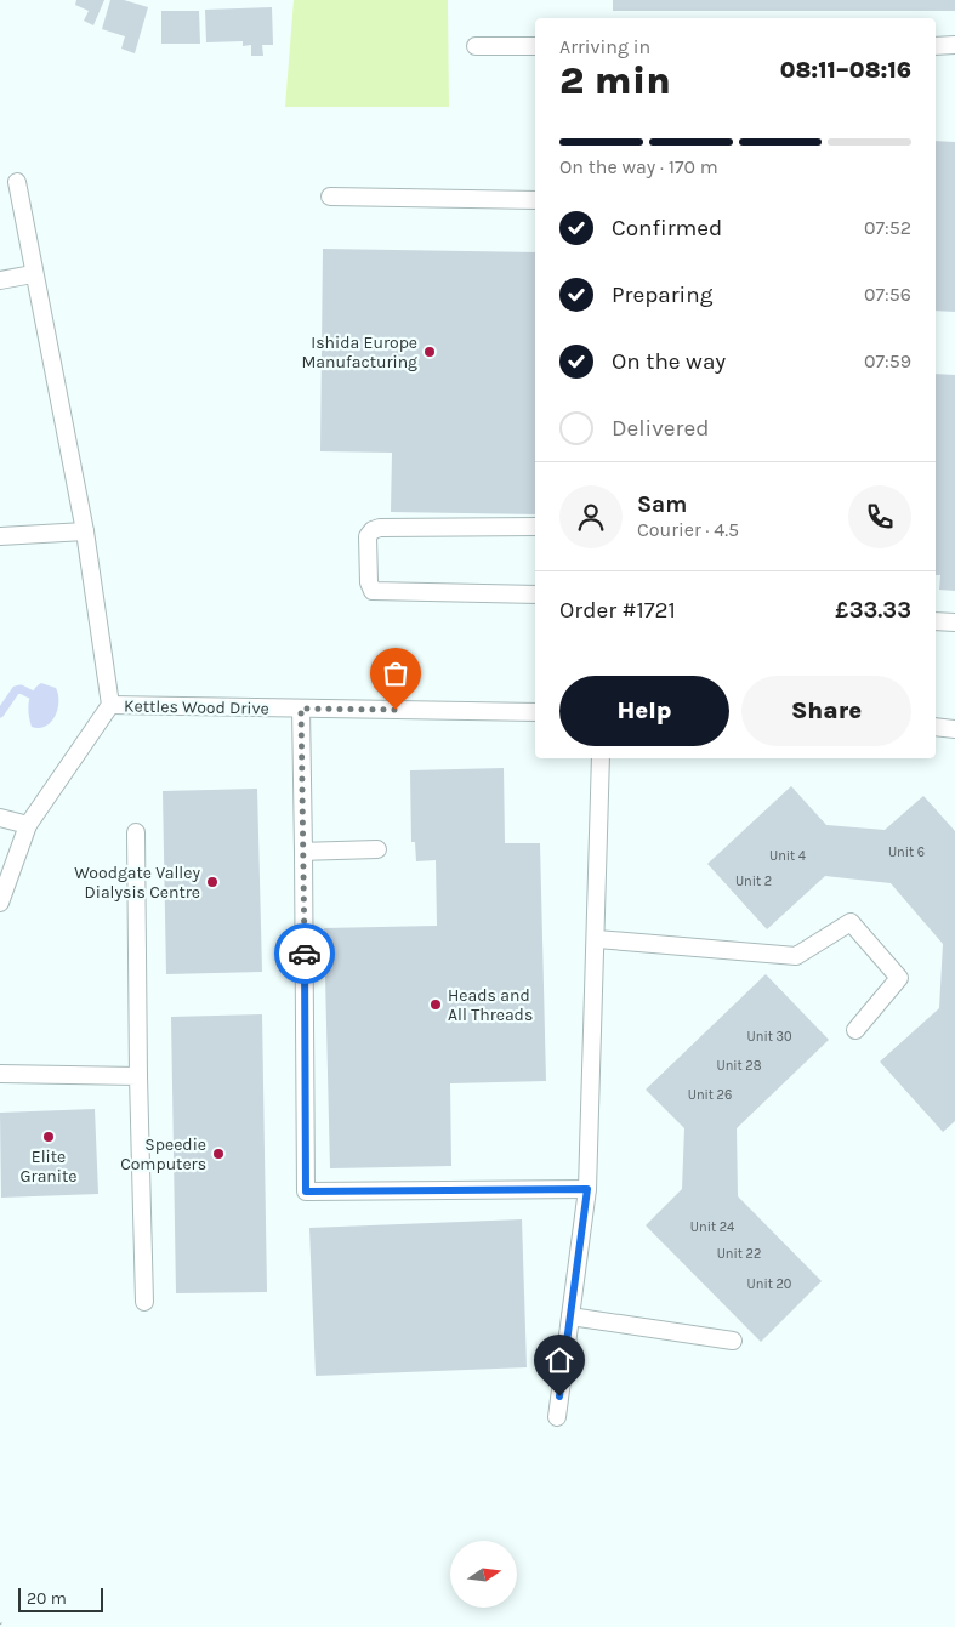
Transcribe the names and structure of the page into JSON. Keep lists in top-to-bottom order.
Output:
{
  "streets": {
    "lane": ["Kettles Wood Drive"]
  },
  "places": [
    "Ishida Europe Manufacturing",
    "Woodgate Valley Dialysis Centre",
    "Heads and All Threads",
    "Elite Granite",
    "Speedie Computers"
  ],
  "house_numbers": [
    "Unit 6",
    "Unit 4",
    "Unit 2",
    "Unit 30",
    "Unit 28",
    "Unit 26",
    "Unit 24",
    "Unit 22",
    "Unit 20"
  ],
  "scale_bar": "20 m",
  "north": "right",
  "page": {
    "heading": ["2 min", "Arriving in", "08:11–08:16"],
    "panel": [
      "Sam",
      "Courier · 4.5",
      "Order #1721",
      "£33.33"
    ],
    "bar": "On the way · 170 m",
    "list": [
      ["Confirmed", "07:52"],
      ["Preparing", "07:56"],
      ["On the way", "07:59"],
      "Delivered"
    ],
    "buttons": ["Help", "Share"],
    "scale": "20 m"
  }
}
